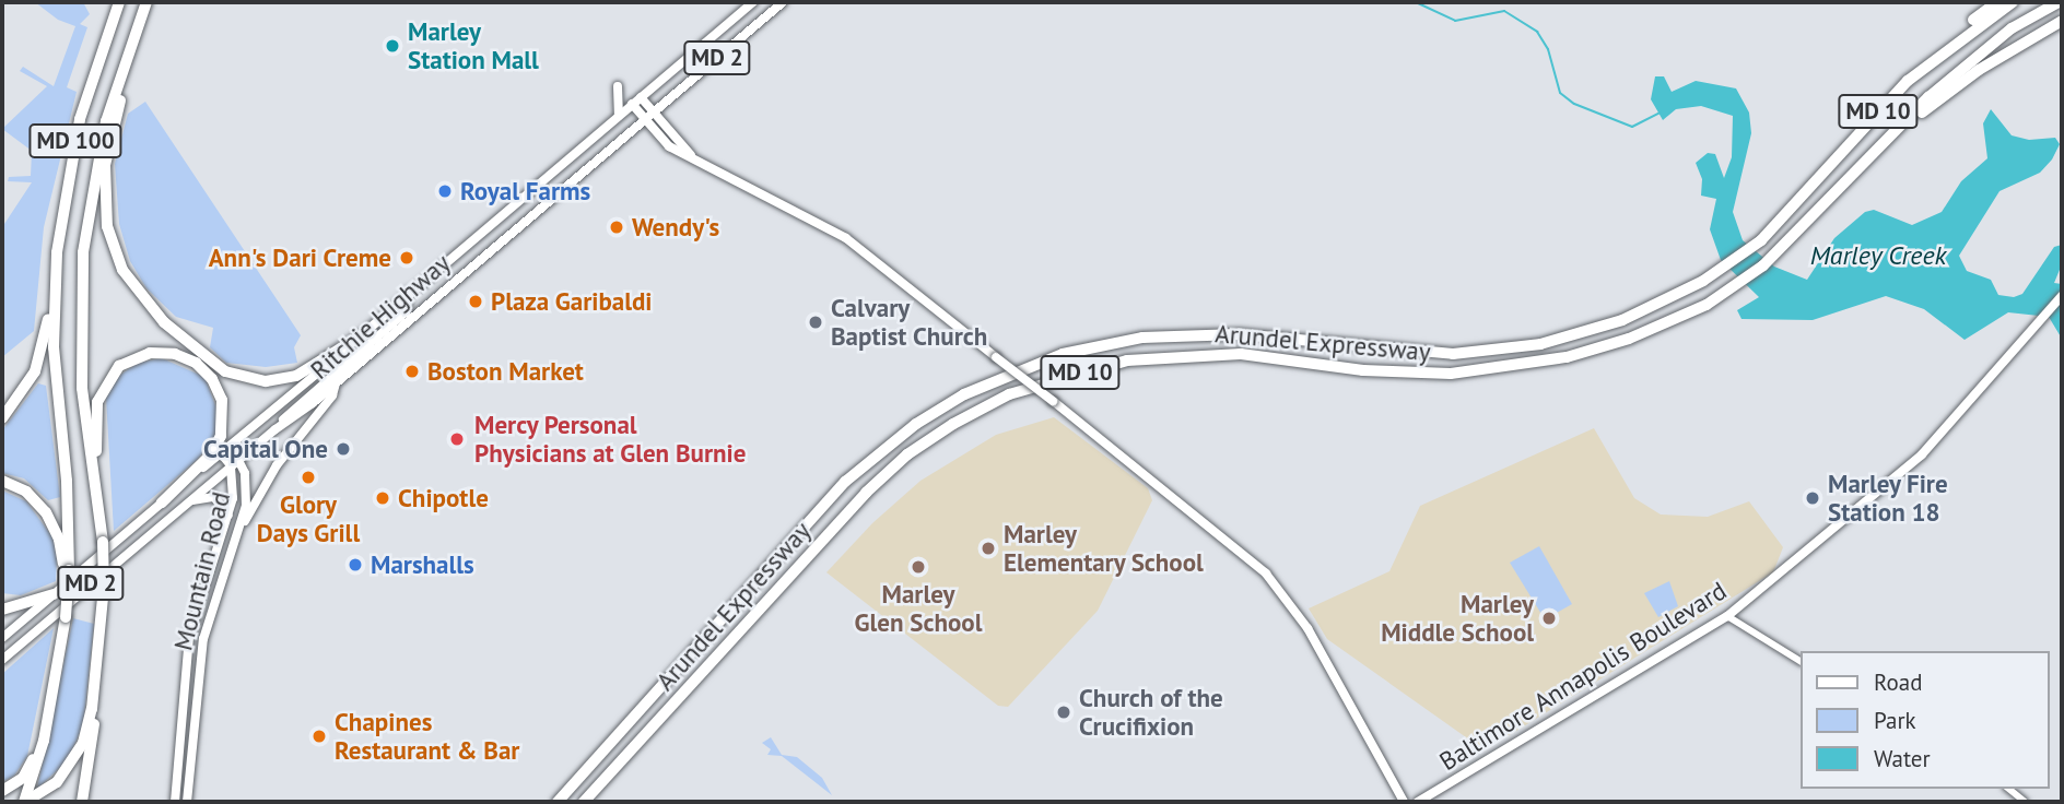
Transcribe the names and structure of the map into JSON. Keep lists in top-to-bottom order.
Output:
{
  "streets": {
    "highway": ["MD 10", "MD 100", "Arundel Expressway"],
    "main road": [
      "MD 2",
      "Ritchie Highway",
      "Mountain Road",
      "Baltimore Annapolis Boulevard"
    ]
  },
  "crossings": [
    ["Ritchie Highway", "Mountain Road"]
  ],
  "water": ["Marley Creek"],
  "places": [
    "Marley Station Mall",
    "Royal Farms",
    "Wendy's",
    "Ann's Dari Creme",
    "Plaza Garibaldi",
    "Calvary Baptist Church",
    "Boston Market",
    "Mercy Personal Physicians at Glen Burnie",
    "Capital One",
    "Glory Days Grill",
    "Chipotle",
    "Marley Fire Station 18",
    "Marley Elementary School",
    "Marshalls",
    "Marley Glen School",
    "Marley Middle School",
    "Church of the Crucifixion",
    "Chapines Restaurant & Bar"
  ],
  "legend": ["Road", "Park", "Water"]
}
